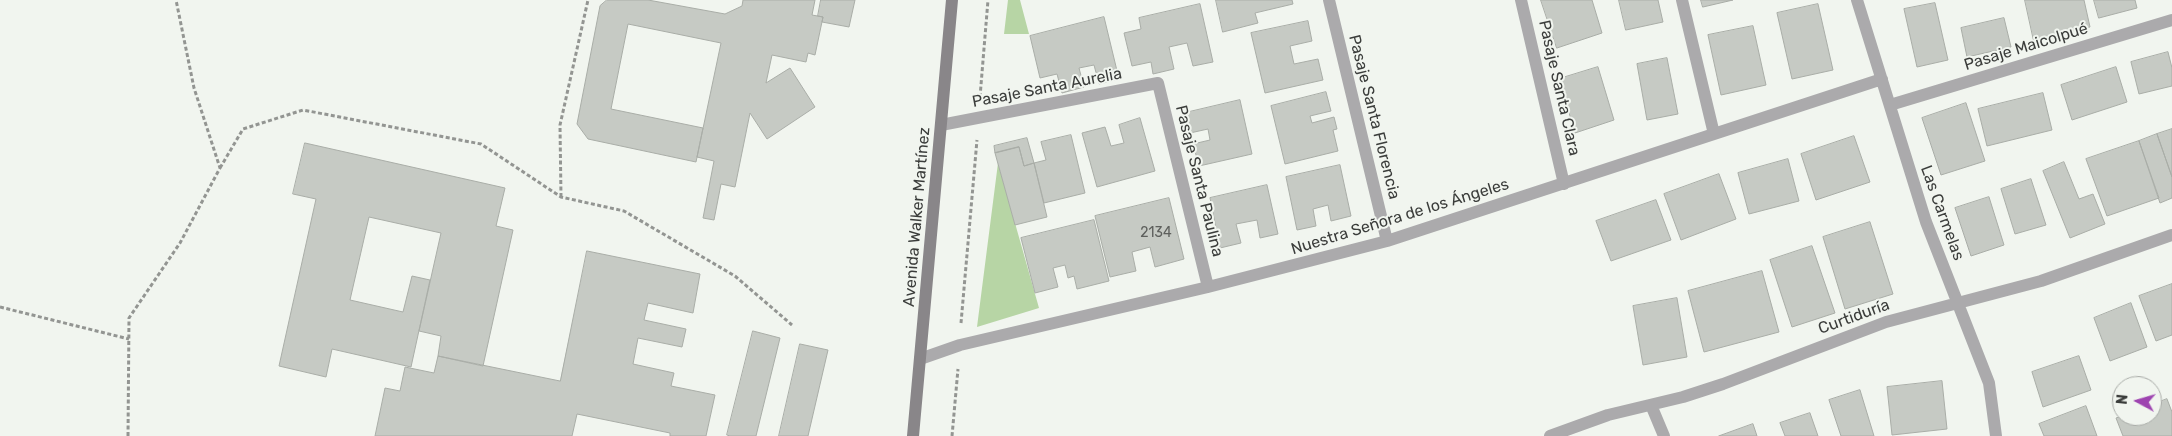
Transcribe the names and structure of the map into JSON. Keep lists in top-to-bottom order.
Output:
{
  "streets": {
    "main road": ["Avenida Walker Martínez"],
    "street": [
      "Pasaje Maicolpué",
      "Pasaje Santa Aurelia",
      "Pasaje Santa Clara",
      "Pasaje Santa Florencia",
      "Pasaje Santa Paulina",
      "Las Carmelas",
      "Nuestra Señora de los Ángeles",
      "Curtiduría"
    ]
  },
  "crossings": [
    ["Pasaje Maicolpué", "Las Carmelas"],
    ["Pasaje Santa Aurelia", "Pasaje Santa Paulina"],
    ["Pasaje Santa Aurelia", "Avenida Walker Martínez"],
    ["Pasaje Santa Clara", "Nuestra Señora de los Ángeles"],
    ["Pasaje Santa Florencia", "Nuestra Señora de los Ángeles"],
    ["Pasaje Santa Paulina", "Nuestra Señora de los Ángeles"],
    ["Las Carmelas", "Nuestra Señora de los Ángeles"],
    ["Las Carmelas", "Curtiduría"],
    ["Avenida Walker Martínez", "Nuestra Señora de los Ángeles"]
  ],
  "house_numbers": ["2134"],
  "north": "left"
}
